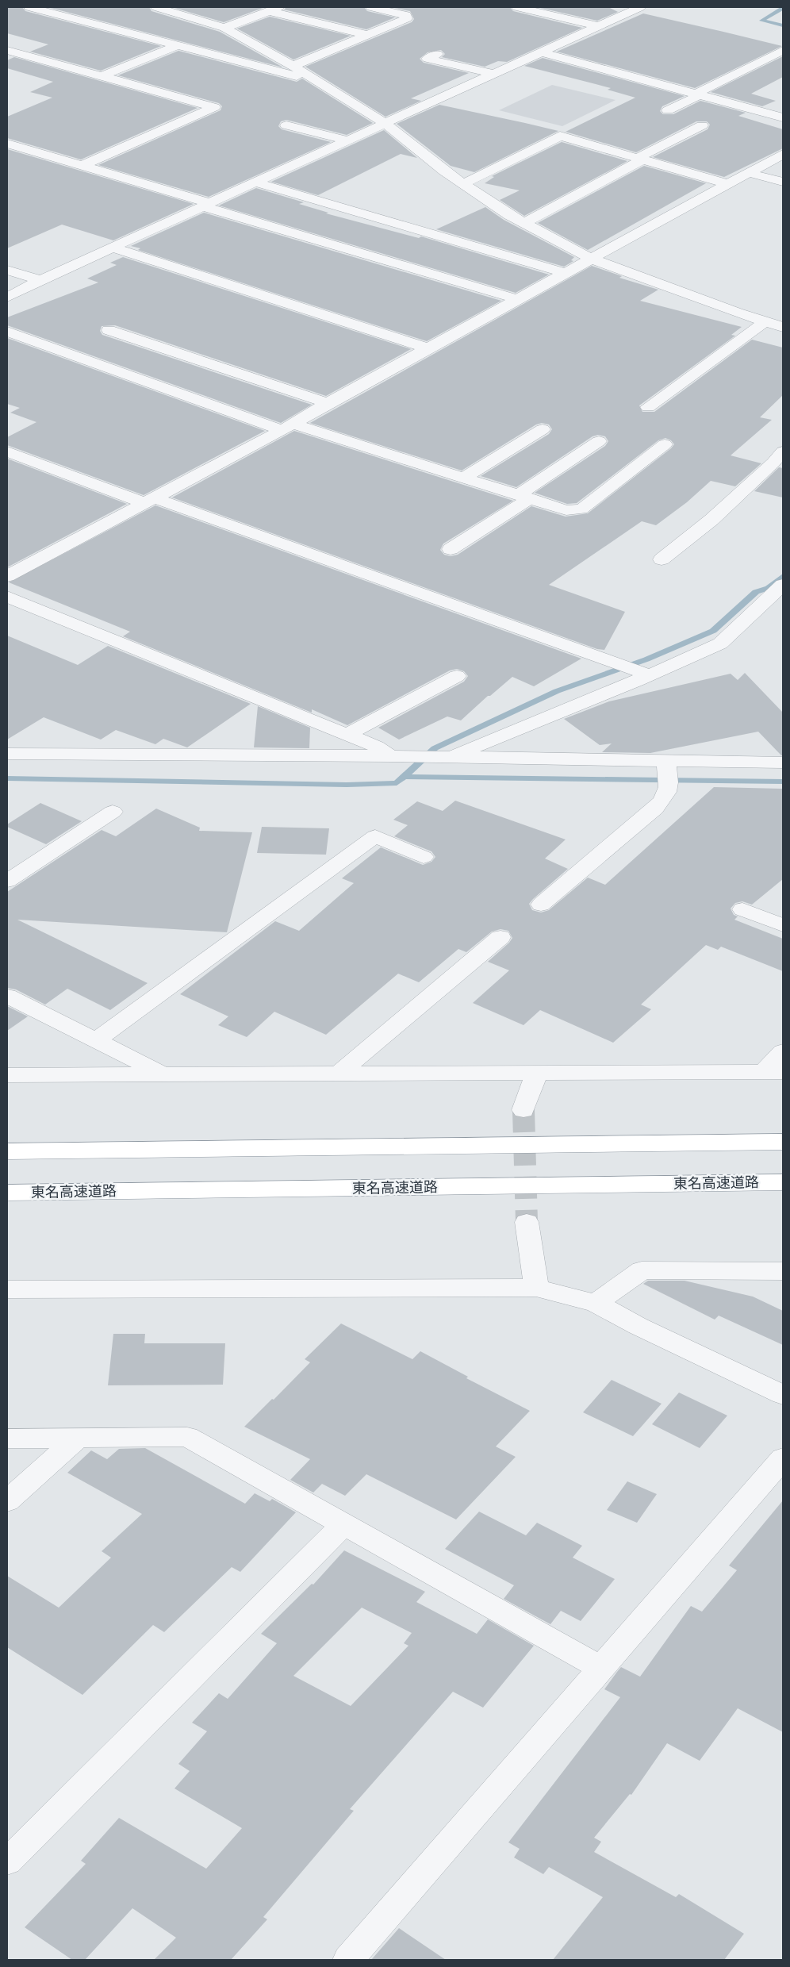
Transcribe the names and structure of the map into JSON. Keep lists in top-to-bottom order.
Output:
{
  "streets": {
    "highway": ["東名高速道路"]
  }
}
